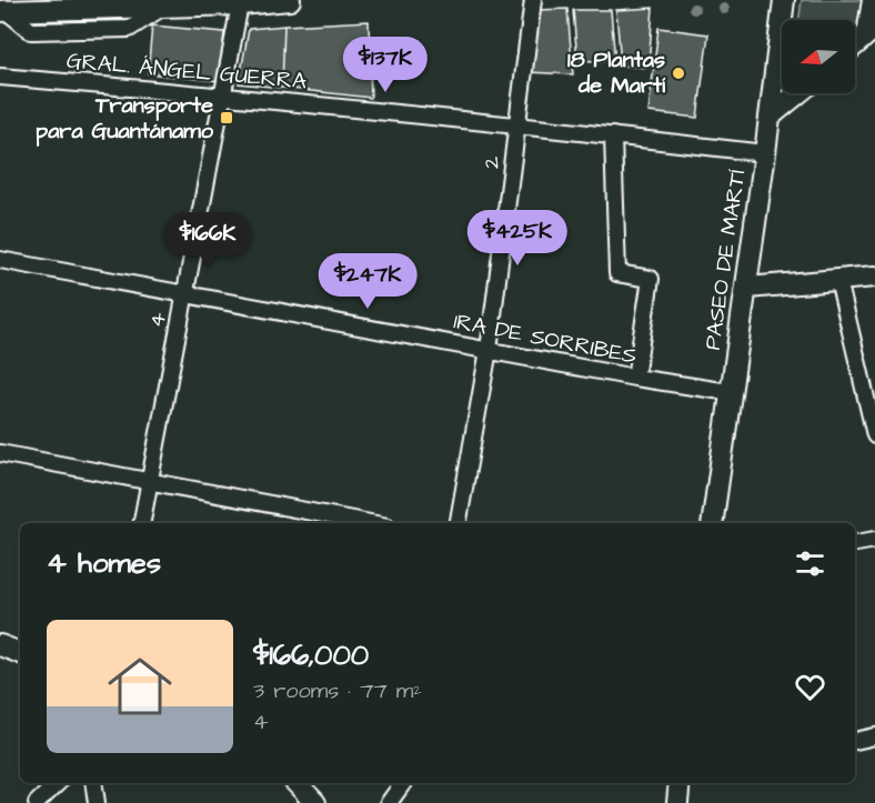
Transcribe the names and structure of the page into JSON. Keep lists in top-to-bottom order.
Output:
{
  "streets": {
    "main road": ["PASEO DE MARTÍ"],
    "street": [
      "GRAL. ÁNGEL GUERRA",
      "2",
      "4",
      "1RA DE SORRIBES"
    ]
  },
  "crossings": [
    ["GRAL. ÁNGEL GUERRA", "2"],
    ["GRAL. ÁNGEL GUERRA", "PASEO DE MARTÍ"],
    ["GRAL. ÁNGEL GUERRA", "4"],
    ["2", "1RA DE SORRIBES"],
    ["PASEO DE MARTÍ", "1RA DE SORRIBES"],
    ["4", "1RA DE SORRIBES"]
  ],
  "places": {
    "other": ["18 Plantas de Martí"],
    "transit": ["Transporte para Guantánamo"]
  },
  "north": "left",
  "page": {
    "price": [
      "$137K",
      "$425K",
      "$166K",
      "$247K"
    ],
    "heading": "4 homes",
    "list": [
      {
        "name": "$166,000",
        "note": "3 rooms · 77 m² · 4"
      }
    ]
  }
}
